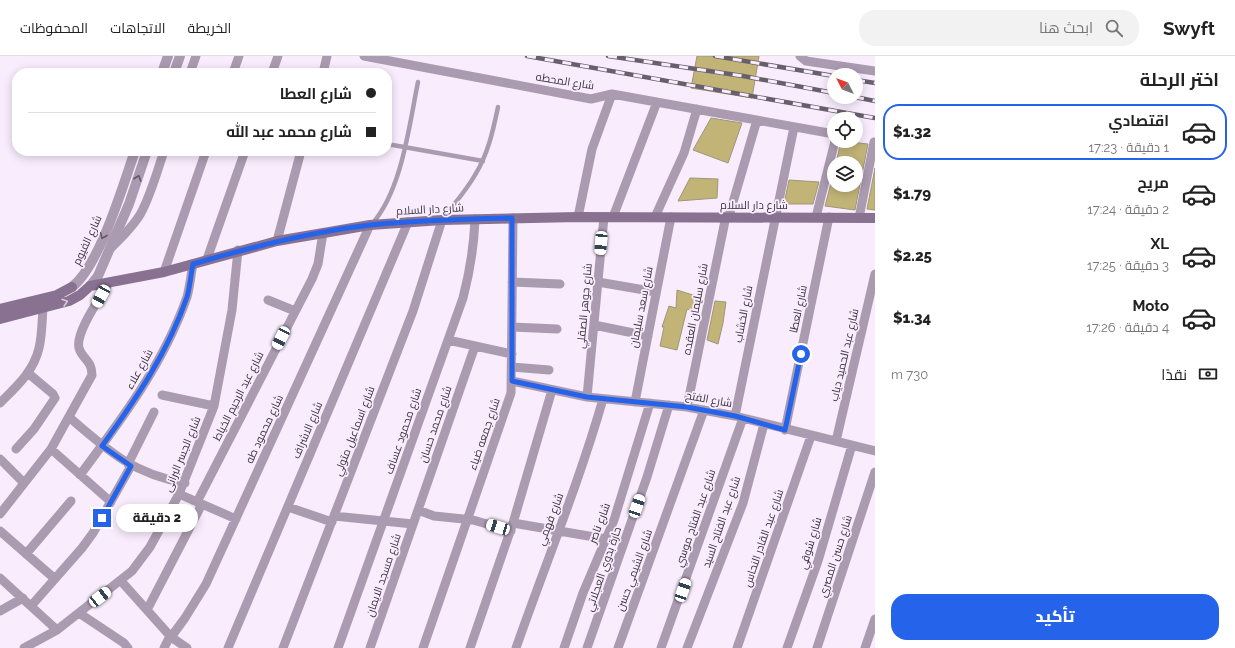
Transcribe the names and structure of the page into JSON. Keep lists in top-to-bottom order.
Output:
{
  "streets": {
    "main road": ["شارع دار السلام"],
    "street": [
      "شارع المحطه",
      "شارع الفيوم",
      "شارع جوهر الصقلي",
      "شارع سعد سليمان",
      "شارع سليمان العقده",
      "شارع العطا",
      "شارع الخشاب",
      "شارع عبد الحميد دياب",
      "شارع علاء",
      "شارع عبد الرحيم الخياط",
      "شارع الفتح",
      "شارع محمد حسان",
      "شارع محمود طه",
      "شارع الاشراف",
      "شارع اسماعيل متولي",
      "شارع محمود عساف",
      "شارع جمعه ضياء",
      "شارع الجسر البرانى",
      "شارع عبد الفتاح موسي",
      "شارع فهمي",
      "شارع عبد الفتاح السيد",
      "شارع ناصر",
      "شارع عبد القادر النحاس",
      "شارع شوقي",
      "شارع حسن المصري",
      "حارة بدوي العجلاتي",
      "شارع الشيمي حسن",
      "شارع مسجد الايمان"
    ]
  },
  "crossings": [
    ["شارع المحطه", "شارع جوهر الصقلي"],
    ["شارع المحطه", "شارع سليمان العقده"],
    ["شارع المحطه", "شارع الخشاب"],
    ["شارع دار السلام", "شارع جوهر الصقلي"],
    ["شارع دار السلام", "شارع سعد سليمان"],
    ["شارع دار السلام", "شارع سليمان العقده"],
    ["شارع دار السلام", "شارع العطا"],
    ["شارع دار السلام", "شارع الخشاب"],
    ["شارع دار السلام", "شارع علاء"],
    ["شارع دار السلام", "شارع عبد الرحيم الخياط"],
    ["شارع دار السلام", "شارع محمود طه"],
    ["شارع دار السلام", "شارع الاشراف"],
    ["شارع دار السلام", "شارع اسماعيل متولي"],
    ["شارع دار السلام", "شارع محمود عساف"],
    ["شارع دار السلام", "شارع جمعه ضياء"],
    ["شارع دار السلام", "شارع الجسر البرانى"],
    ["شارع جوهر الصقلي", "شارع الفتح"],
    ["شارع سعد سليمان", "شارع الفتح"],
    ["شارع سليمان العقده", "شارع الفتح"],
    ["شارع العطا", "شارع الفتح"],
    ["شارع الخشاب", "شارع الفتح"],
    ["شارع الخشاب", "شارع عبد الفتاح موسي"],
    ["شارع عبد الحميد دياب", "شارع الفتح"],
    ["شارع الفتح", "شارع جمعه ضياء"],
    ["شارع الفتح", "شارع عبد الفتاح موسي"],
    ["شارع الفتح", "شارع فهمي"],
    ["شارع الفتح", "شارع عبد الفتاح السيد"],
    ["شارع الفتح", "شارع ناصر"],
    ["شارع الفتح", "شارع عبد القادر النحاس"],
    ["شارع الفتح", "شارع شوقي"],
    ["شارع الفتح", "حارة بدوي العجلاتي"],
    ["شارع الفتح", "شارع الشيمي حسن"],
    ["شارع محمد حسان", "شارع مسجد الايمان"]
  ],
  "north": "top left",
  "page": {
    "header": "Swyft",
    "search": "ابحث هنا",
    "nav": ["الخريطة", "الاتجاهات", "المحفوظات"],
    "heading": "اختر الرحلة",
    "banner": ["شارع العطا", "شارع محمد عبد الله"],
    "list": [
      {
        "name": "اقتصادي",
        "note": "1 دقيقة · 17:23",
        "value": "$1.32"
      },
      {
        "name": "مريح",
        "note": "2 دقيقة · 17:24",
        "value": "$1.79"
      },
      {
        "name": "XL",
        "note": "3 دقيقة · 17:25",
        "value": "$2.25"
      },
      {
        "name": "Moto",
        "note": "4 دقيقة · 17:26",
        "value": "$1.34"
      }
    ],
    "pay": ["نقدًا", "730 m"],
    "bubble": "2 دقيقة",
    "buttons": "تأكيد"
  }
}
